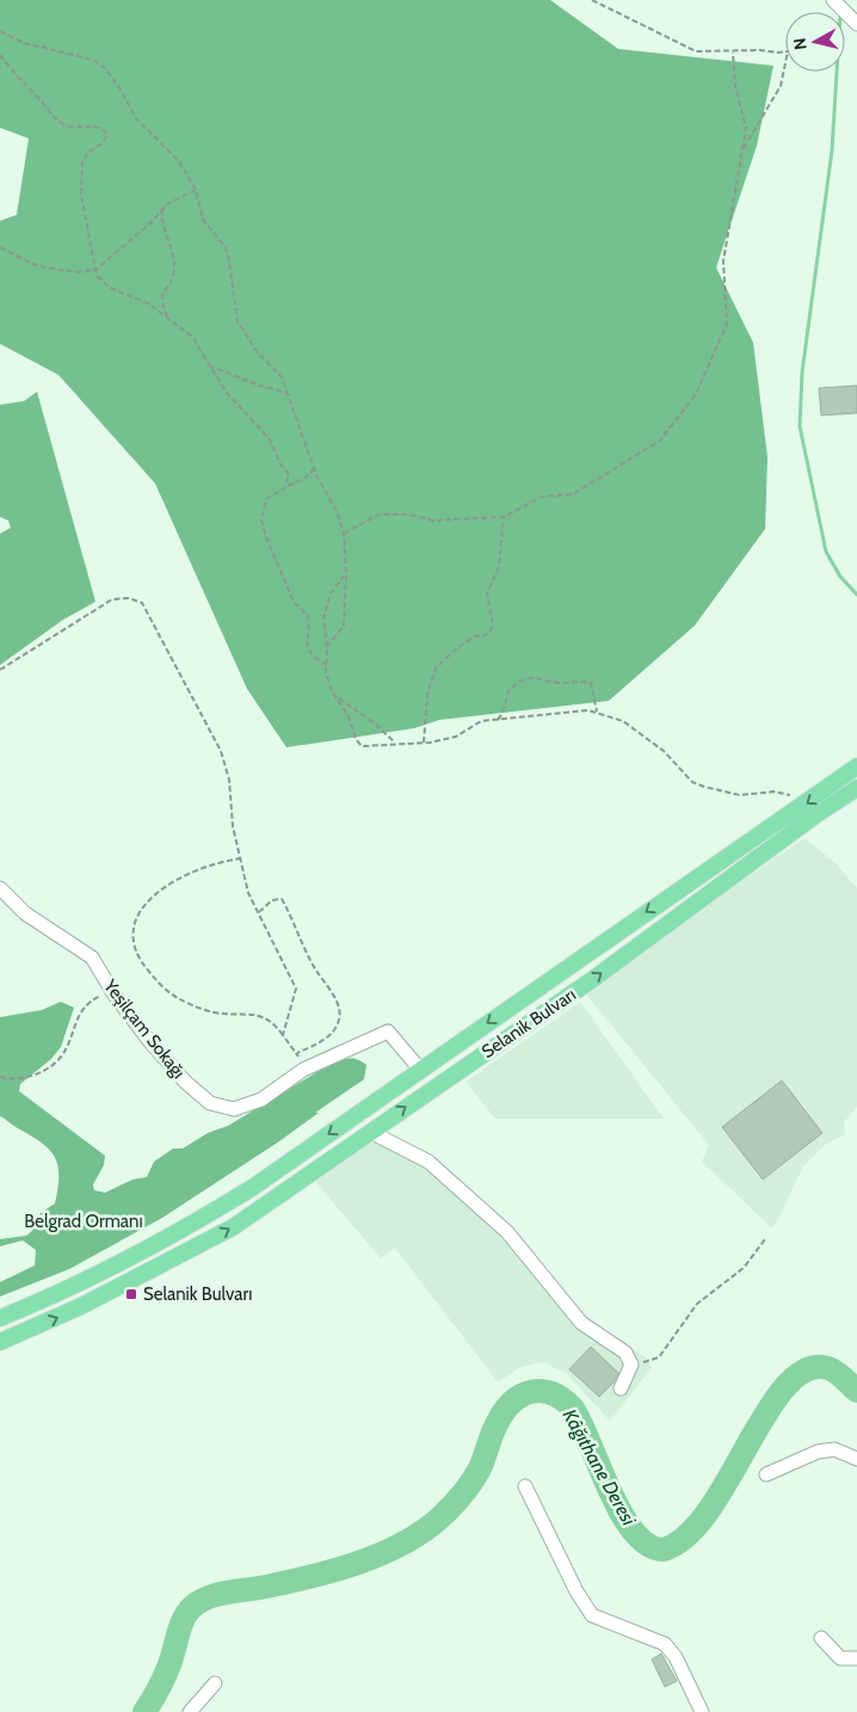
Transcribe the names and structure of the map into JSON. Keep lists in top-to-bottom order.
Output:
{
  "streets": {
    "main road": ["Selanik Bulvarı"],
    "street": ["Yeşilçam Sokağı"]
  },
  "crossings": [
    ["Selanik Bulvarı", "Yeşilçam Sokağı"]
  ],
  "water": ["Kâğıthane Deresi"],
  "parks": ["Belgrad Ormanı"],
  "places": {
    "transit": ["Selanik Bulvarı"]
  },
  "north": "left"
}
